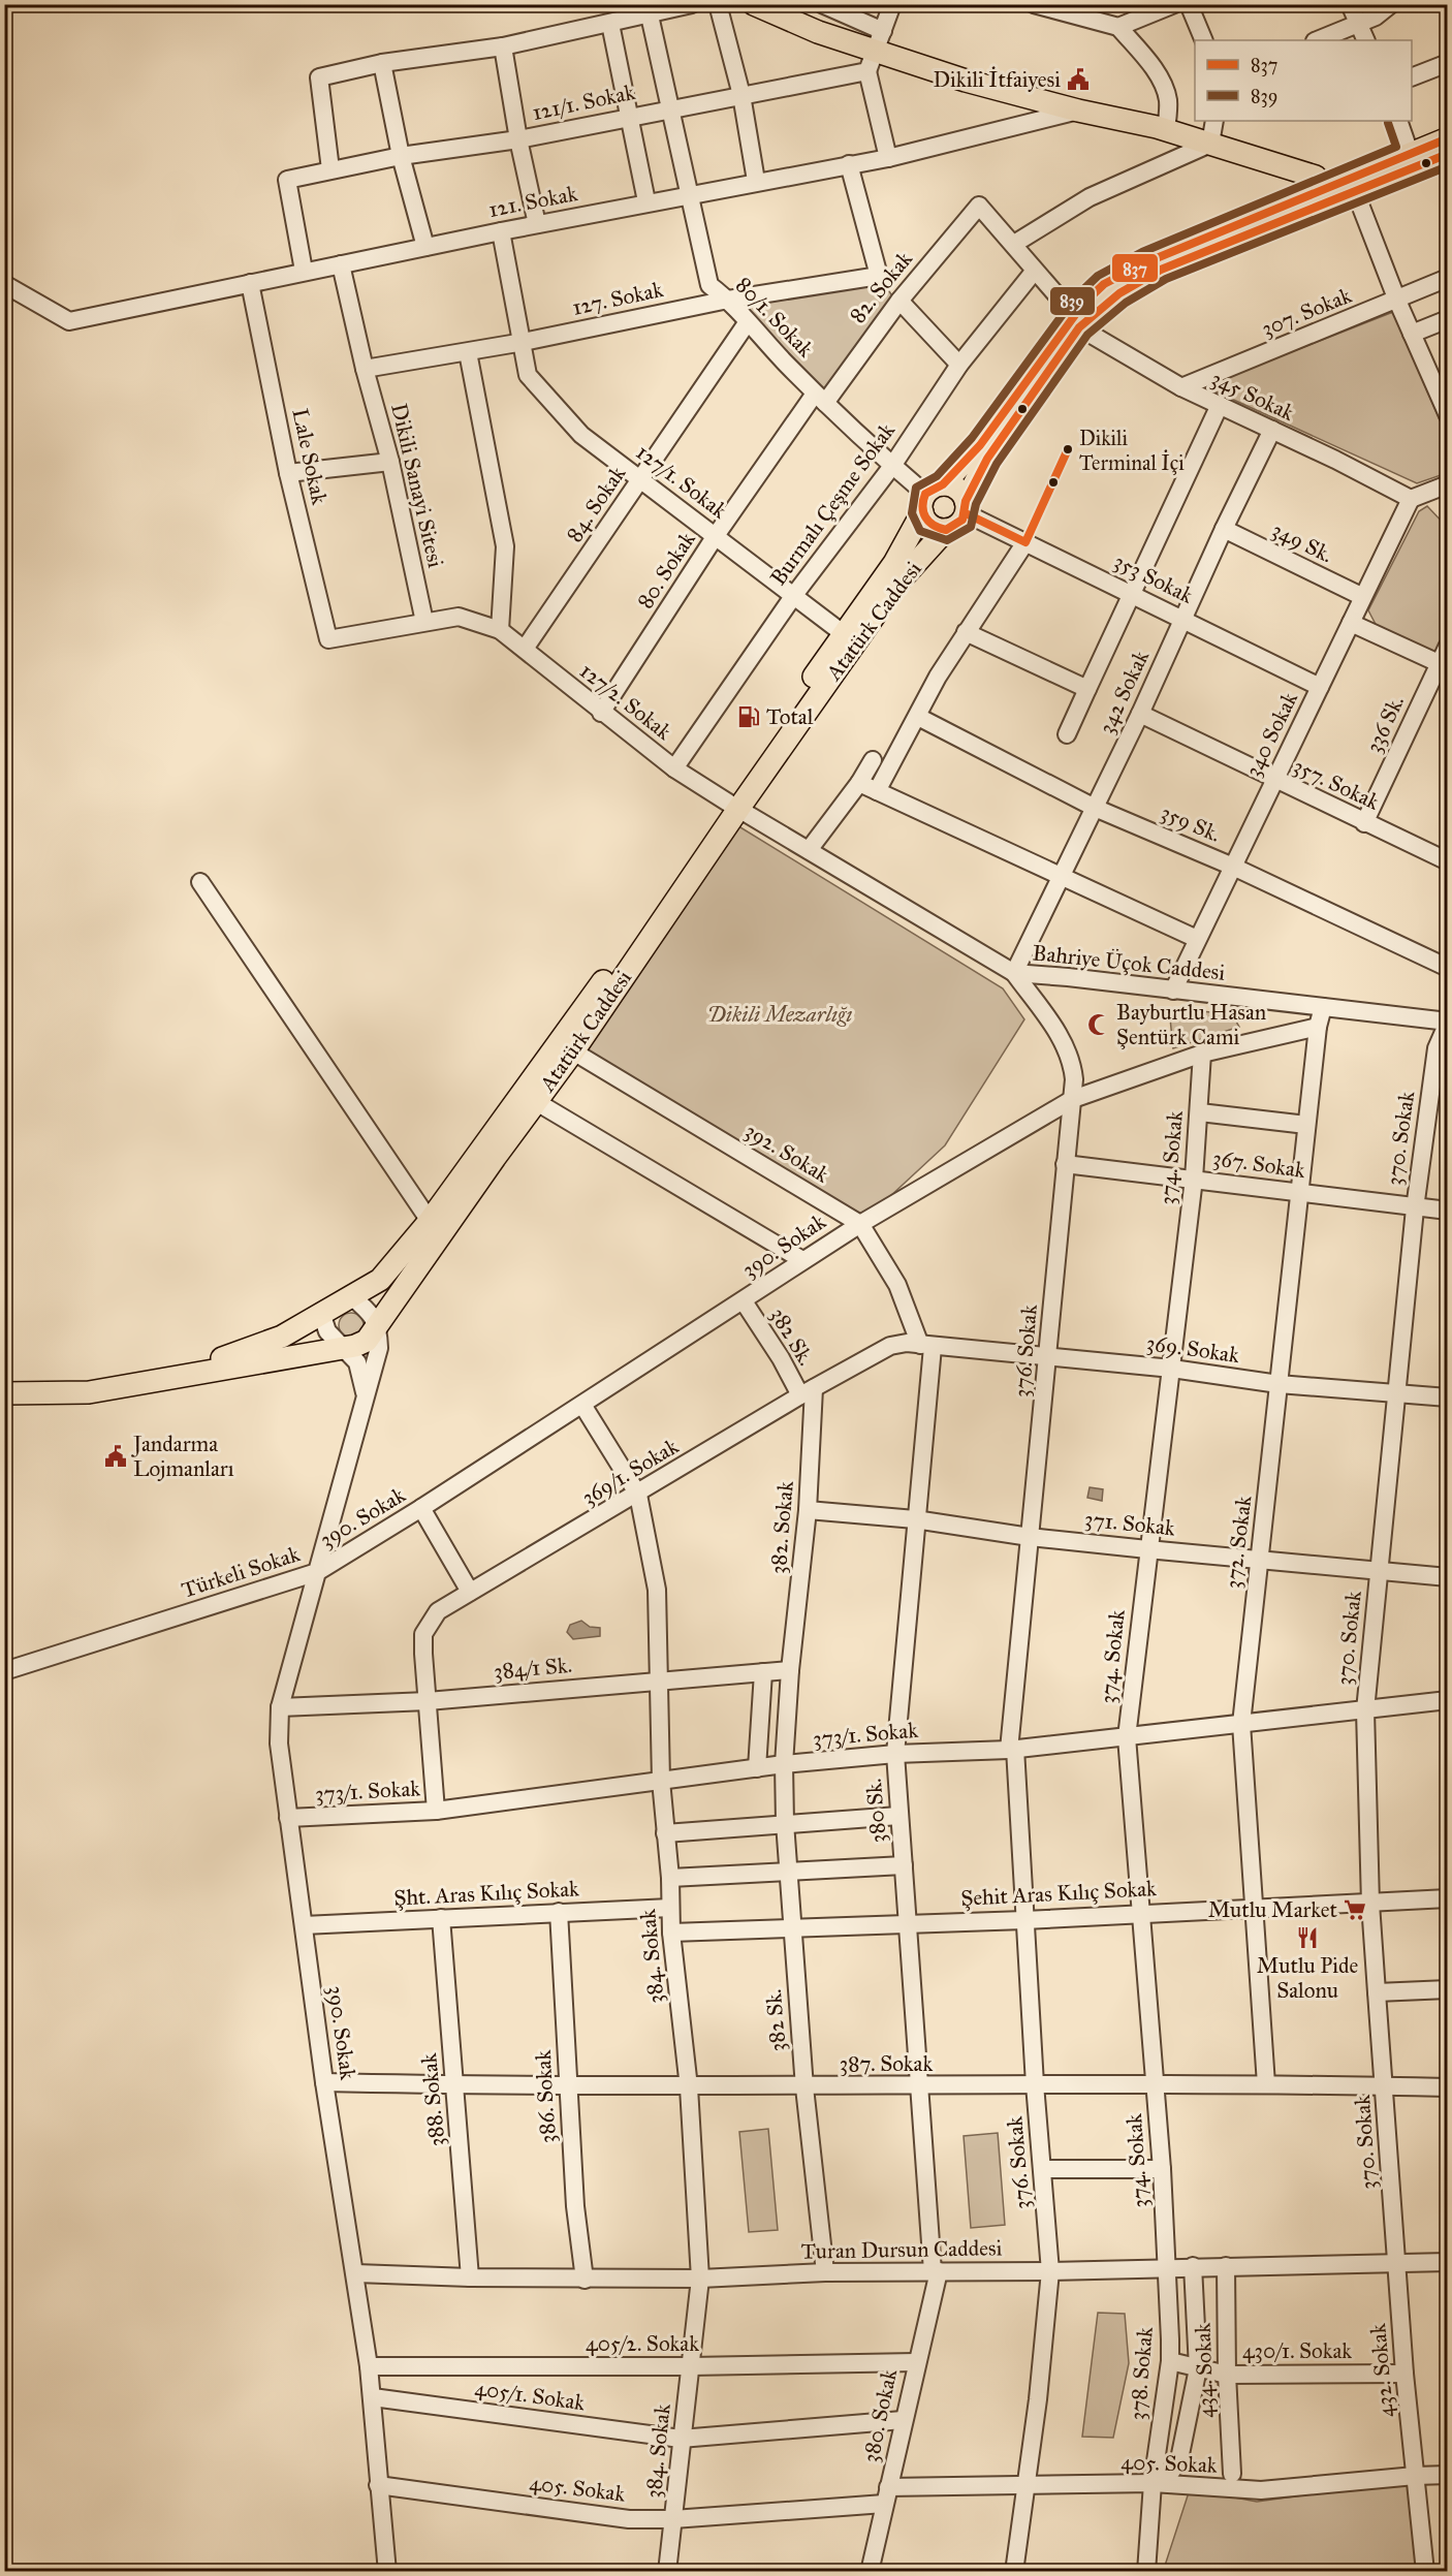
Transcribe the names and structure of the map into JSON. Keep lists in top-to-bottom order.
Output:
{
  "streets": {
    "main road": ["Atatürk Caddesi"],
    "street": [
      "121/1. Sokak",
      "121. Sokak",
      "82. Sokak",
      "127. Sokak",
      "307. Sokak",
      "80/1. Sokak",
      "345 Sokak",
      "Lale Sokak",
      "127/1. Sokak",
      "Dikili Sanayi Sitesi",
      "84. Sokak",
      "Burmalı Çeşme Sokak",
      "349 Sk.",
      "80. Sokak",
      "353 Sokak",
      "342 Sokak",
      "127/2. Sokak",
      "336 Sk.",
      "340 Sokak",
      "357. Sokak",
      "359 Sk.",
      "Bahriye Üçok Caddesi",
      "370. Sokak",
      "392. Sokak",
      "374. Sokak",
      "367. Sokak",
      "390. Sokak",
      "382 Sk.",
      "369. Sokak",
      "376. Sokak",
      "369/1. Sokak",
      "371. Sokak",
      "382. Sokak",
      "372. Sokak",
      "Türkeli Sokak",
      "384/1 Sk.",
      "373/1. Sokak",
      "380 Sk.",
      "Şht. Aras Kılıç Sokak",
      "Şehit Aras Kılıç Sokak",
      "384. Sokak",
      "387. Sokak",
      "386. Sokak",
      "388. Sokak",
      "Turan Dursun Caddesi",
      "405/2. Sokak",
      "430/1. Sokak",
      "434. Sokak",
      "432. Sokak",
      "378. Sokak",
      "405/1. Sokak",
      "380. Sokak",
      "405. Sokak"
    ]
  },
  "crossings": [
    ["121/1. Sokak", "121. Sokak"],
    ["121/1. Sokak", "80/1. Sokak"],
    ["121. Sokak", "127. Sokak"],
    ["121. Sokak", "80/1. Sokak"],
    ["121. Sokak", "Lale Sokak"],
    ["121. Sokak", "127/1. Sokak"],
    ["121. Sokak", "Dikili Sanayi Sitesi"],
    ["82. Sokak", "80/1. Sokak"],
    ["82. Sokak", "345 Sokak"],
    ["82. Sokak", "80. Sokak"],
    ["127. Sokak", "80/1. Sokak"],
    ["127. Sokak", "127/1. Sokak"],
    ["127. Sokak", "Dikili Sanayi Sitesi"],
    ["307. Sokak", "345 Sokak"],
    ["80/1. Sokak", "84. Sokak"],
    ["80/1. Sokak", "Burmalı Çeşme Sokak"],
    ["80/1. Sokak", "80. Sokak"],
    ["80/1. Sokak", "353 Sokak"],
    ["80/1. Sokak", "Atatürk Caddesi"],
    ["345 Sokak", "Burmalı Çeşme Sokak"],
    ["345 Sokak", "Atatürk Caddesi"],
    ["345 Sokak", "342 Sokak"],
    ["345 Sokak", "340 Sokak"],
    ["Lale Sokak", "Dikili Sanayi Sitesi"],
    ["Lale Sokak", "127/2. Sokak"],
    ["127/1. Sokak", "84. Sokak"],
    ["127/1. Sokak", "Burmalı Çeşme Sokak"],
    ["127/1. Sokak", "80. Sokak"],
    ["127/1. Sokak", "Atatürk Caddesi"],
    ["Dikili Sanayi Sitesi", "127/2. Sokak"],
    ["84. Sokak", "127/2. Sokak"],
    ["Burmalı Çeşme Sokak", "127/2. Sokak"],
    ["349 Sk.", "342 Sokak"],
    ["349 Sk.", "340 Sokak"],
    ["80. Sokak", "127/2. Sokak"],
    ["353 Sokak", "Atatürk Caddesi"],
    ["353 Sokak", "342 Sokak"],
    ["353 Sokak", "340 Sokak"],
    ["Atatürk Caddesi", "127/2. Sokak"],
    ["Atatürk Caddesi", "Bahriye Üçok Caddesi"],
    ["Atatürk Caddesi", "392. Sokak"],
    ["Atatürk Caddesi", "Türkeli Sokak"],
    ["342 Sokak", "357. Sokak"],
    ["342 Sokak", "359 Sk."],
    ["342 Sokak", "Bahriye Üçok Caddesi"],
    ["342 Sokak", "376. Sokak"],
    ["127/2. Sokak", "Bahriye Üçok Caddesi"],
    ["336 Sk.", "357. Sokak"],
    ["340 Sokak", "357. Sokak"],
    ["340 Sokak", "359 Sk."],
    ["340 Sokak", "Bahriye Üçok Caddesi"],
    ["Bahriye Üçok Caddesi", "370. Sokak"],
    ["Bahriye Üçok Caddesi", "376. Sokak"],
    ["Bahriye Üçok Caddesi", "372. Sokak"],
    ["370. Sokak", "367. Sokak"],
    ["370. Sokak", "369. Sokak"],
    ["370. Sokak", "371. Sokak"],
    ["370. Sokak", "373/1. Sokak"],
    ["370. Sokak", "Şehit Aras Kılıç Sokak"],
    ["370. Sokak", "387. Sokak"],
    ["370. Sokak", "Turan Dursun Caddesi"],
    ["370. Sokak", "432. Sokak"],
    ["392. Sokak", "390. Sokak"],
    ["392. Sokak", "369. Sokak"],
    ["392. Sokak", "369/1. Sokak"],
    ["392. Sokak", "380 Sk."],
    ["374. Sokak", "367. Sokak"],
    ["374. Sokak", "390. Sokak"],
    ["374. Sokak", "369. Sokak"],
    ["374. Sokak", "371. Sokak"],
    ["374. Sokak", "373/1. Sokak"],
    ["374. Sokak", "Şehit Aras Kılıç Sokak"],
    ["374. Sokak", "387. Sokak"],
    ["374. Sokak", "Turan Dursun Caddesi"],
    ["374. Sokak", "378. Sokak"],
    ["367. Sokak", "376. Sokak"],
    ["367. Sokak", "372. Sokak"],
    ["390. Sokak", "382 Sk."],
    ["390. Sokak", "376. Sokak"],
    ["390. Sokak", "372. Sokak"],
    ["390. Sokak", "Türkeli Sokak"],
    ["390. Sokak", "384/1 Sk."],
    ["390. Sokak", "373/1. Sokak"],
    ["390. Sokak", "Şht. Aras Kılıç Sokak"],
    ["390. Sokak", "384. Sokak"],
    ["390. Sokak", "387. Sokak"],
    ["390. Sokak", "Turan Dursun Caddesi"],
    ["390. Sokak", "405/2. Sokak"],
    ["390. Sokak", "405/1. Sokak"],
    ["390. Sokak", "405. Sokak"],
    ["382 Sk.", "369/1. Sokak"],
    ["382 Sk.", "382. Sokak"],
    ["382 Sk.", "373/1. Sokak"],
    ["382 Sk.", "Şehit Aras Kılıç Sokak"],
    ["382 Sk.", "387. Sokak"],
    ["382 Sk.", "Turan Dursun Caddesi"],
    ["369. Sokak", "376. Sokak"],
    ["369. Sokak", "369/1. Sokak"],
    ["369. Sokak", "372. Sokak"],
    ["369. Sokak", "380 Sk."],
    ["376. Sokak", "371. Sokak"],
    ["376. Sokak", "373/1. Sokak"],
    ["376. Sokak", "Şehit Aras Kılıç Sokak"],
    ["376. Sokak", "387. Sokak"],
    ["376. Sokak", "Turan Dursun Caddesi"],
    ["376. Sokak", "405. Sokak"],
    ["369/1. Sokak", "382. Sokak"],
    ["369/1. Sokak", "384/1 Sk."],
    ["369/1. Sokak", "373/1. Sokak"],
    ["369/1. Sokak", "380 Sk."],
    ["369/1. Sokak", "384. Sokak"],
    ["371. Sokak", "382. Sokak"],
    ["371. Sokak", "372. Sokak"],
    ["371. Sokak", "380 Sk."],
    ["382. Sokak", "384/1 Sk."],
    ["382. Sokak", "373/1. Sokak"],
    ["372. Sokak", "373/1. Sokak"],
    ["372. Sokak", "Şehit Aras Kılıç Sokak"],
    ["372. Sokak", "387. Sokak"],
    ["384/1 Sk.", "384. Sokak"],
    ["373/1. Sokak", "380 Sk."],
    ["373/1. Sokak", "384. Sokak"],
    ["380 Sk.", "Şehit Aras Kılıç Sokak"],
    ["380 Sk.", "387. Sokak"],
    ["380 Sk.", "Turan Dursun Caddesi"],
    ["380 Sk.", "380. Sokak"],
    ["Şht. Aras Kılıç Sokak", "384. Sokak"],
    ["Şht. Aras Kılıç Sokak", "386. Sokak"],
    ["Şht. Aras Kılıç Sokak", "388. Sokak"],
    ["Şehit Aras Kılıç Sokak", "384. Sokak"],
    ["384. Sokak", "387. Sokak"],
    ["384. Sokak", "Turan Dursun Caddesi"],
    ["384. Sokak", "405/2. Sokak"],
    ["384. Sokak", "405/1. Sokak"],
    ["384. Sokak", "405. Sokak"],
    ["387. Sokak", "386. Sokak"],
    ["387. Sokak", "388. Sokak"],
    ["386. Sokak", "Turan Dursun Caddesi"],
    ["388. Sokak", "Turan Dursun Caddesi"],
    ["Turan Dursun Caddesi", "434. Sokak"],
    ["Turan Dursun Caddesi", "432. Sokak"],
    ["Turan Dursun Caddesi", "378. Sokak"],
    ["Turan Dursun Caddesi", "380. Sokak"],
    ["405/2. Sokak", "380. Sokak"],
    ["430/1. Sokak", "434. Sokak"],
    ["430/1. Sokak", "432. Sokak"],
    ["430/1. Sokak", "378. Sokak"],
    ["432. Sokak", "405. Sokak"],
    ["378. Sokak", "405. Sokak"],
    ["405/1. Sokak", "380. Sokak"],
    ["380. Sokak", "405. Sokak"]
  ],
  "parks": ["Dikili Mezarlığı"],
  "places": {
    "public building": ["Dikili İtfaiyesi", "Jandarma Lojmanları"],
    "other": ["Dikili Terminal İçi"],
    "fuel station": ["Total"],
    "mosque": ["Bayburtlu Hasan Şentürk Cami"],
    "supermarket": ["Mutlu Market"],
    "restaurant": ["Mutlu Pide Salonu"]
  },
  "lines": ["transit line 839", "transit line 837"],
  "legend": ["837", "839"]
}
